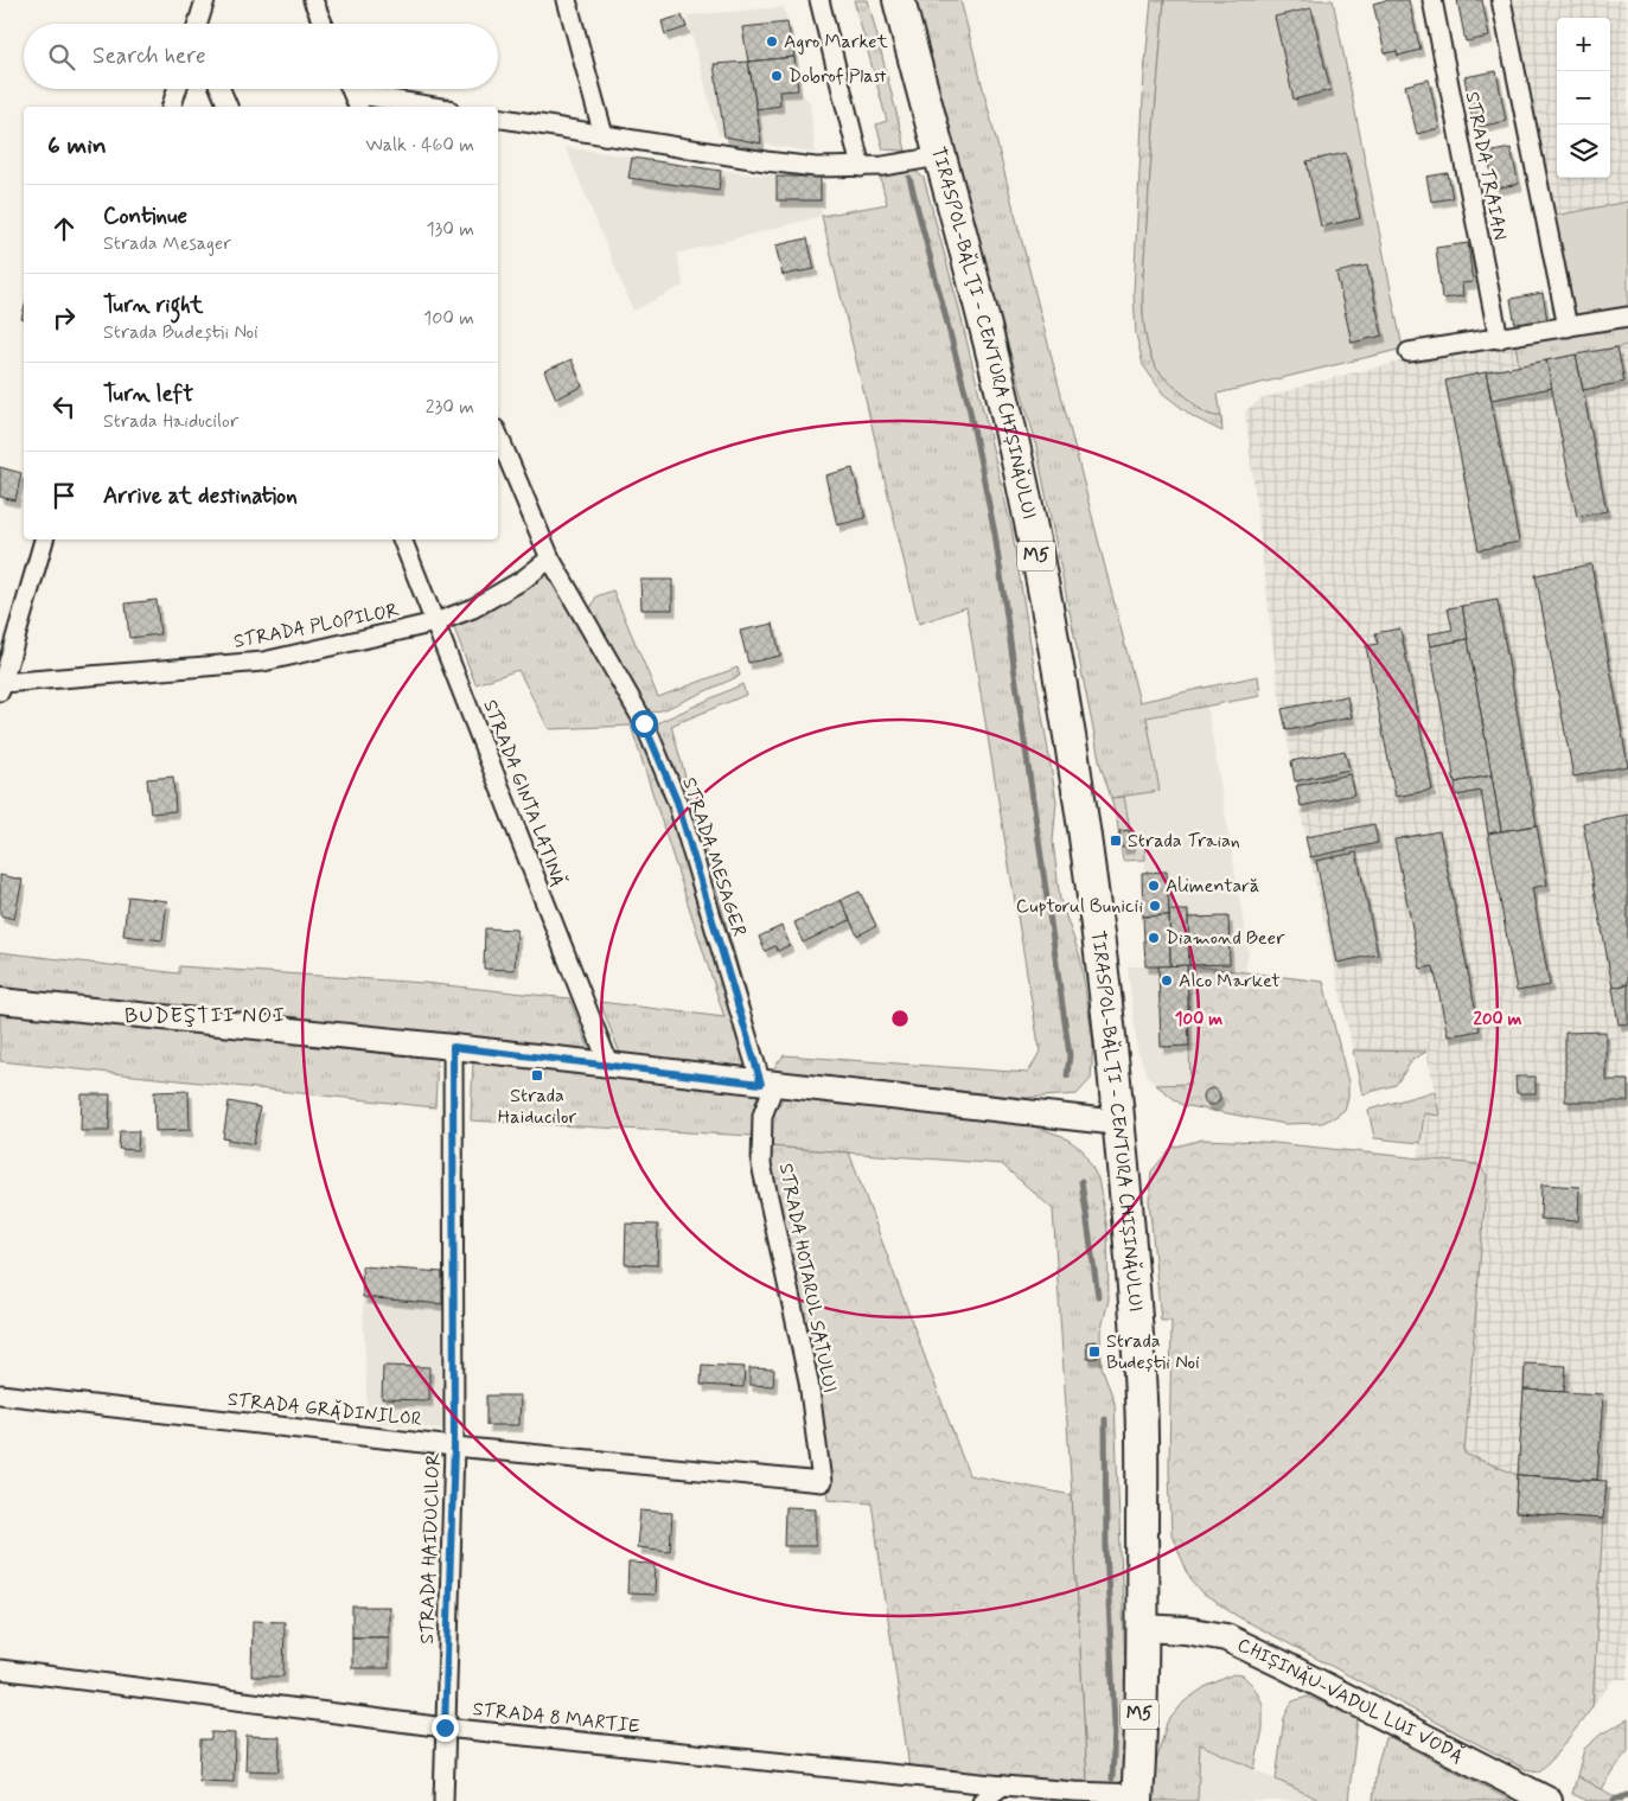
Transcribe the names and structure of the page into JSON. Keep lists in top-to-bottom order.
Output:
{
  "streets": {
    "highway": ["TIRASPOL-BĂLŢI - CENTURA CHIȘINĂULUI", "M5"],
    "main road": ["CHIȘINĂU-VADUL LUI VODĂ"],
    "street": [
      "STRADA TRAIAN",
      "STRADA PLOPILOR",
      "STRADA GINTA LATINĂ",
      "STRADA MESAGER",
      "STRADA HOTARUL SATULUI",
      "STRADA GRĂDINILOR",
      "STRADA HAIDUCILOR",
      "STRADA 8 MARTIE"
    ]
  },
  "crossings": [
    ["TIRASPOL-BĂLŢI - CENTURA CHIȘINĂULUI", "CHIȘINĂU-VADUL LUI VODĂ"],
    ["TIRASPOL-BĂLŢI - CENTURA CHIȘINĂULUI", "STRADA 8 MARTIE"],
    ["STRADA PLOPILOR", "STRADA GINTA LATINĂ"],
    ["STRADA PLOPILOR", "STRADA MESAGER"],
    ["STRADA MESAGER", "STRADA HOTARUL SATULUI"],
    ["STRADA HOTARUL SATULUI", "STRADA GRĂDINILOR"],
    ["STRADA GRĂDINILOR", "STRADA HAIDUCILOR"],
    ["STRADA HAIDUCILOR", "STRADA 8 MARTIE"]
  ],
  "districts": ["BUDEŞTII NOI"],
  "places": {
    "other": [
      "Agro Market",
      "Dobrof Plast",
      "Alimentară",
      "Cuptorul Bunicii",
      "Diamond Beer",
      "Alco Market"
    ],
    "transit": ["Strada Traian", "Strada Haiducilor", "Strada Budeștii Noi"]
  },
  "page": {
    "map_buttons": ["+", "−"],
    "search": "Search here",
    "heading": ["6 min", "Walk · 460 m"],
    "list": [
      ["Continue", "Strada Mesager", "130 m"],
      ["Turn right", "Strada Budeștii Noi", "100 m"],
      ["Turn left", "Strada Haiducilor", "230 m"],
      "Arrive at destination"
    ]
  },
  "rings": ["100 m", "200 m"]
}
